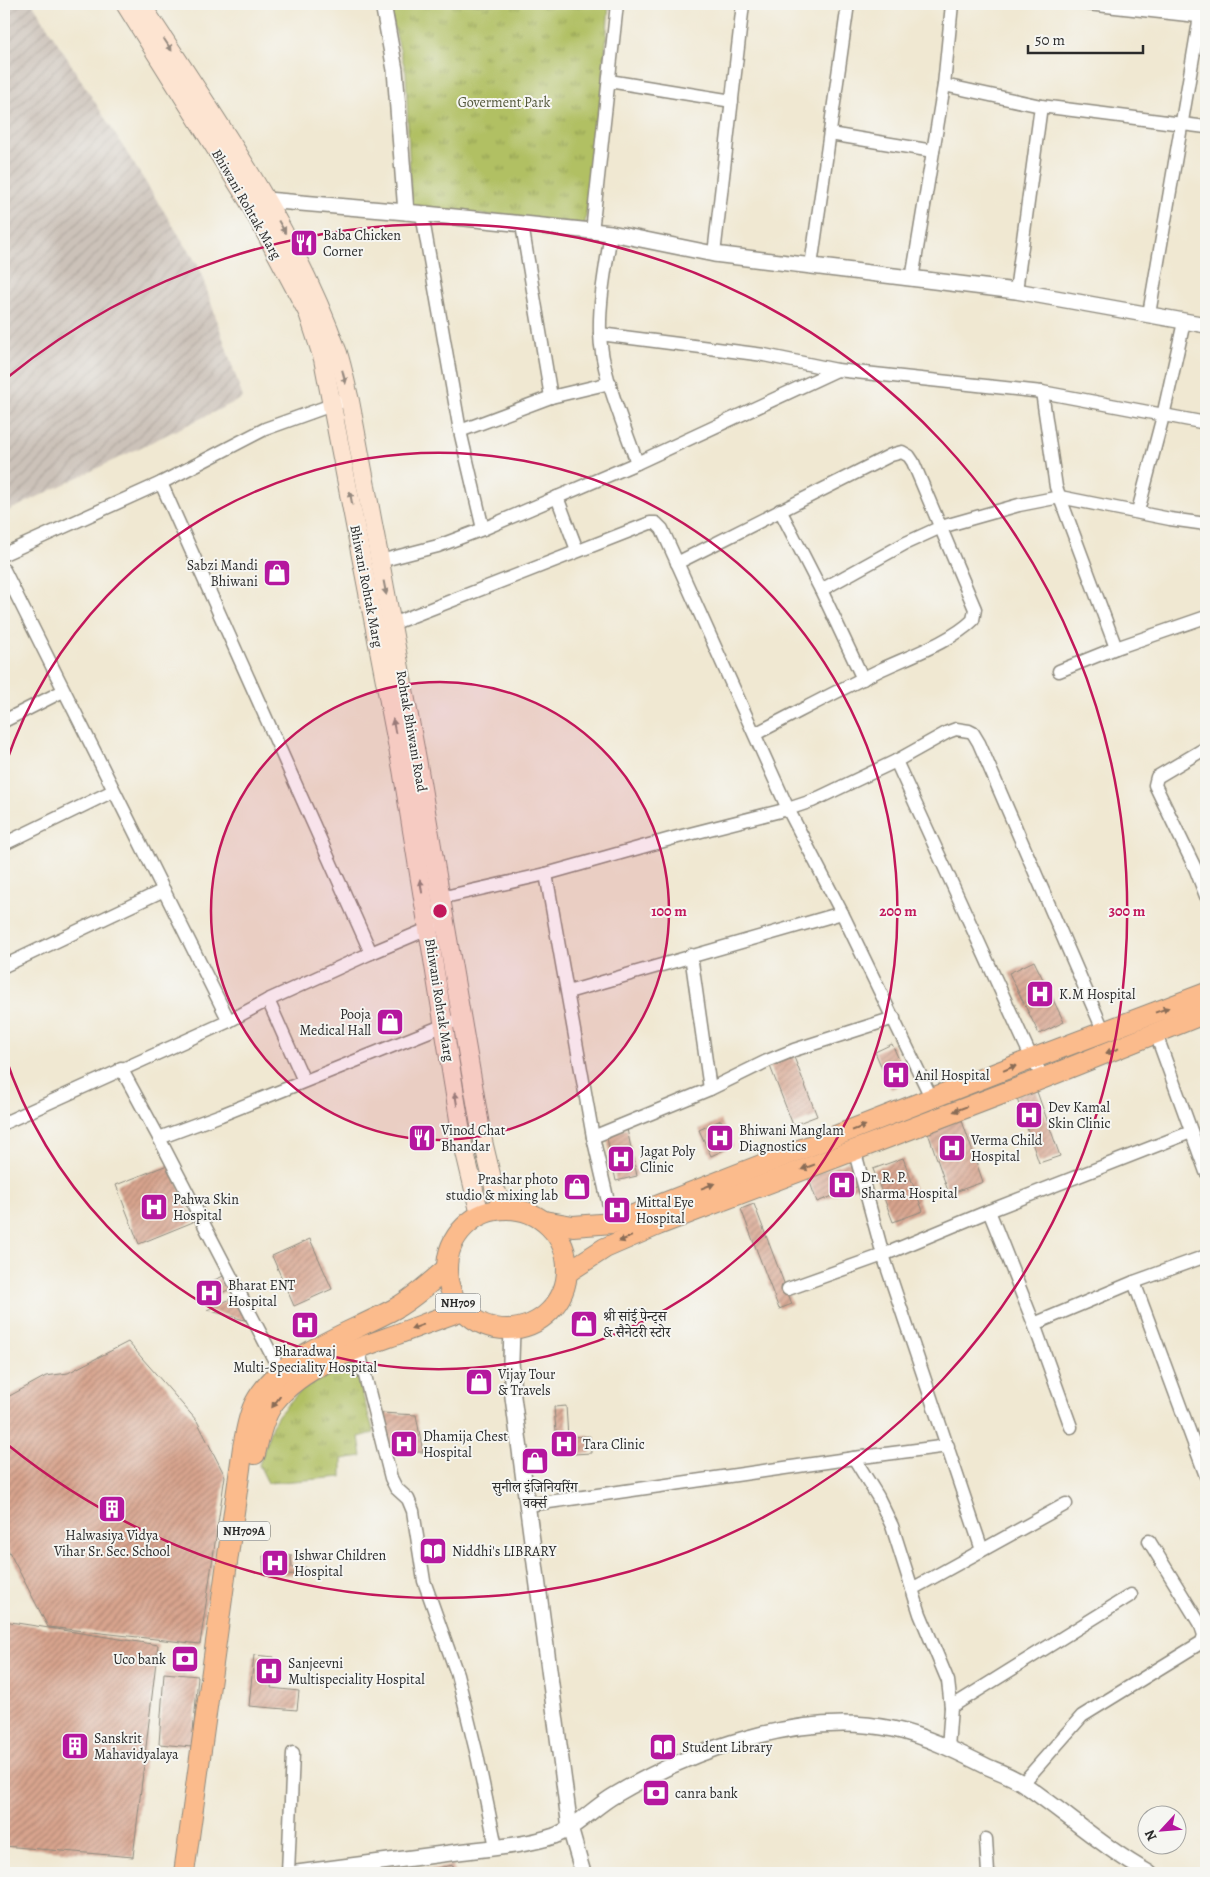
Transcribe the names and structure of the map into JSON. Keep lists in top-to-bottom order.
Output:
{
  "streets": {
    "main road": [
      "Bhiwani Rohtak Marg",
      "Rohtak Bhiwani Road",
      "NH709",
      "NH709A"
    ]
  },
  "crossings": [
    ["Bhiwani Rohtak Marg", "Rohtak Bhiwani Road"],
    ["Bhiwani Rohtak Marg", "NH709"],
    ["Bhiwani Rohtak Marg", "NH709A"],
    ["Rohtak Bhiwani Road", "NH709"],
    ["Rohtak Bhiwani Road", "NH709A"],
    ["NH709", "NH709A"]
  ],
  "one_way": ["Bhiwani Rohtak Marg", "Rohtak Bhiwani Road"],
  "parks": ["Goverment Park"],
  "places": {
    "restaurant": ["Baba Chicken Corner", "Vinod Chat Bhandar"],
    "shop": [
      "Sabzi Mandi Bhiwani",
      "Pooja Medical Hall",
      "Prashar photo studio & mixing lab",
      "श्री सांई पेन्ट्स & सैनेटरी स्टोर",
      "Vijay Tour & Travels",
      "सुनील इंजिनियरिंग वर्क्स"
    ],
    "hospital": [
      "K.M Hospital",
      "Anil Hospital",
      "Dev Kamal Skin Clinic",
      "Bhiwani Manglam Diagnostics",
      "Verma Child Hospital",
      "Jagat Poly Clinic",
      "Dr. R. P. Sharma Hospital",
      "Pahwa Skin Hospital",
      "Mittal Eye Hospital",
      "Bharat ENT Hospital",
      "Bharadwaj Multi-Speciality Hospital",
      "Dhamija Chest Hospital",
      "Tara Clinic",
      "Ishwar Children Hospital",
      "Sanjeevni Multispeciality Hospital"
    ],
    "building": ["Halwasiya Vidya Vihar Sr. Sec. School", "Sanskrit Mahavidyalaya"],
    "library": ["Niddhi's LIBRARY", "Student Library"],
    "bank": ["Uco bank", "canra bank"]
  },
  "scale_bar": "50 m",
  "north": "bottom left",
  "rings": ["100 m", "200 m", "300 m"]
}
